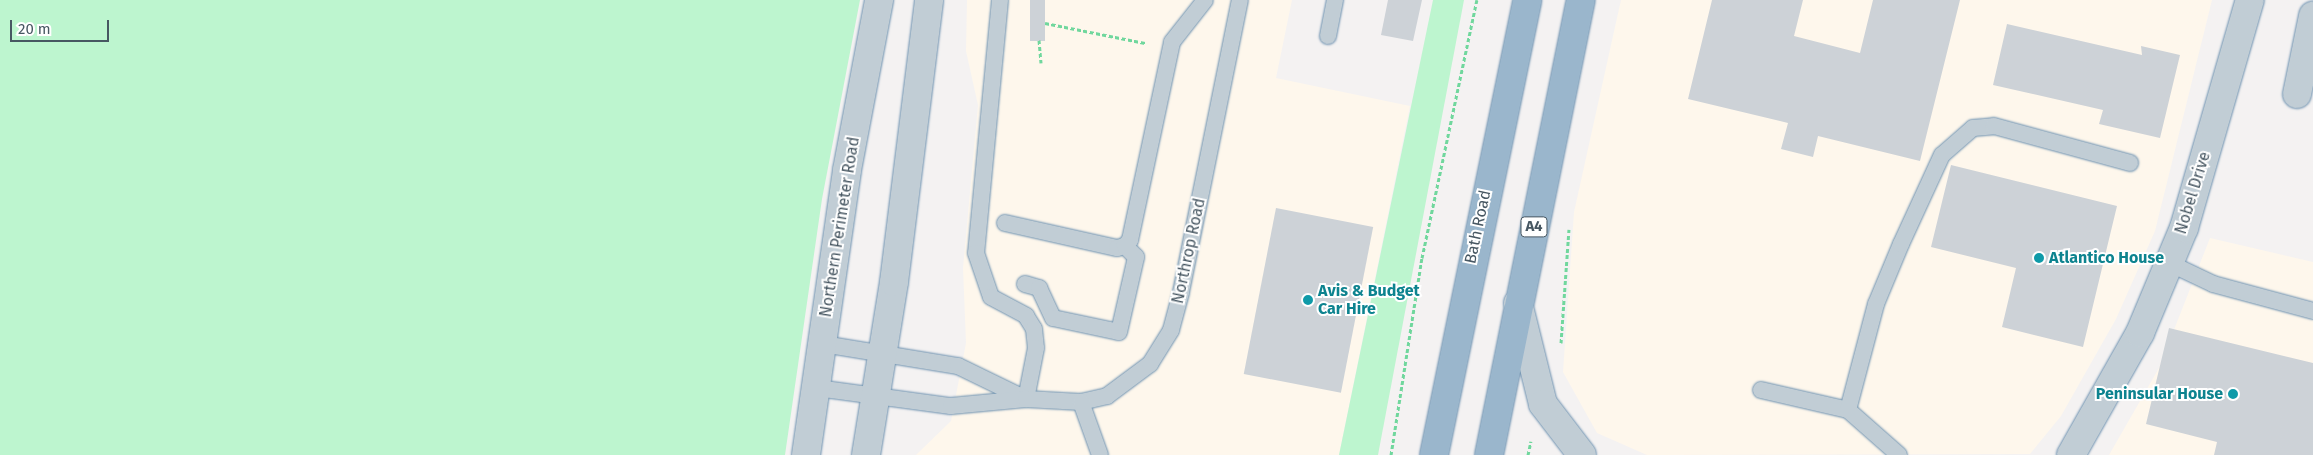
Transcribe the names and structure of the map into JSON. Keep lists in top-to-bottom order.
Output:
{
  "streets": {
    "highway": ["Bath Road", "A4"],
    "street": ["Nobel Drive", "Northern Perimeter Road"],
    "lane": ["Northrop Road"]
  },
  "crossings": [
    ["Northern Perimeter Road", "Northrop Road"]
  ],
  "places": ["Atlantico House", "Avis & Budget Car Hire", "Peninsular House"],
  "scale_bar": "20 m"
}
